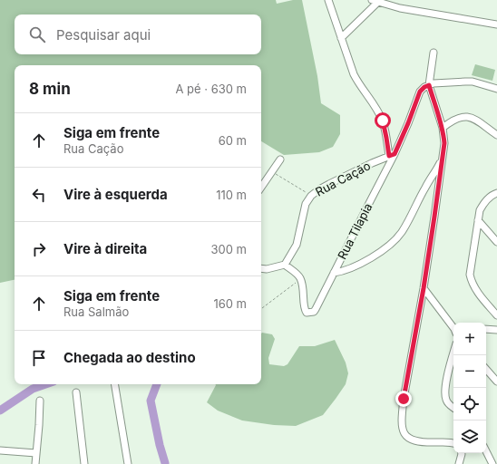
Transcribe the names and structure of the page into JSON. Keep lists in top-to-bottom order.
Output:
{
  "streets": {
    "street": ["Rua Cação", "Rua Tilapia"]
  },
  "crossings": [
    ["Rua Cação", "Rua Tilapia"]
  ],
  "page": {
    "search": "Pesquisar aqui",
    "heading": ["8 min", "A pé · 630 m"],
    "list": [
      ["Siga em frente", "Rua Cação", "60 m"],
      ["Vire à esquerda", "110 m"],
      ["Vire à direita", "300 m"],
      ["Siga em frente", "Rua Salmão", "160 m"],
      "Chegada ao destino"
    ],
    "map_buttons": ["+", "−"]
  }
}
